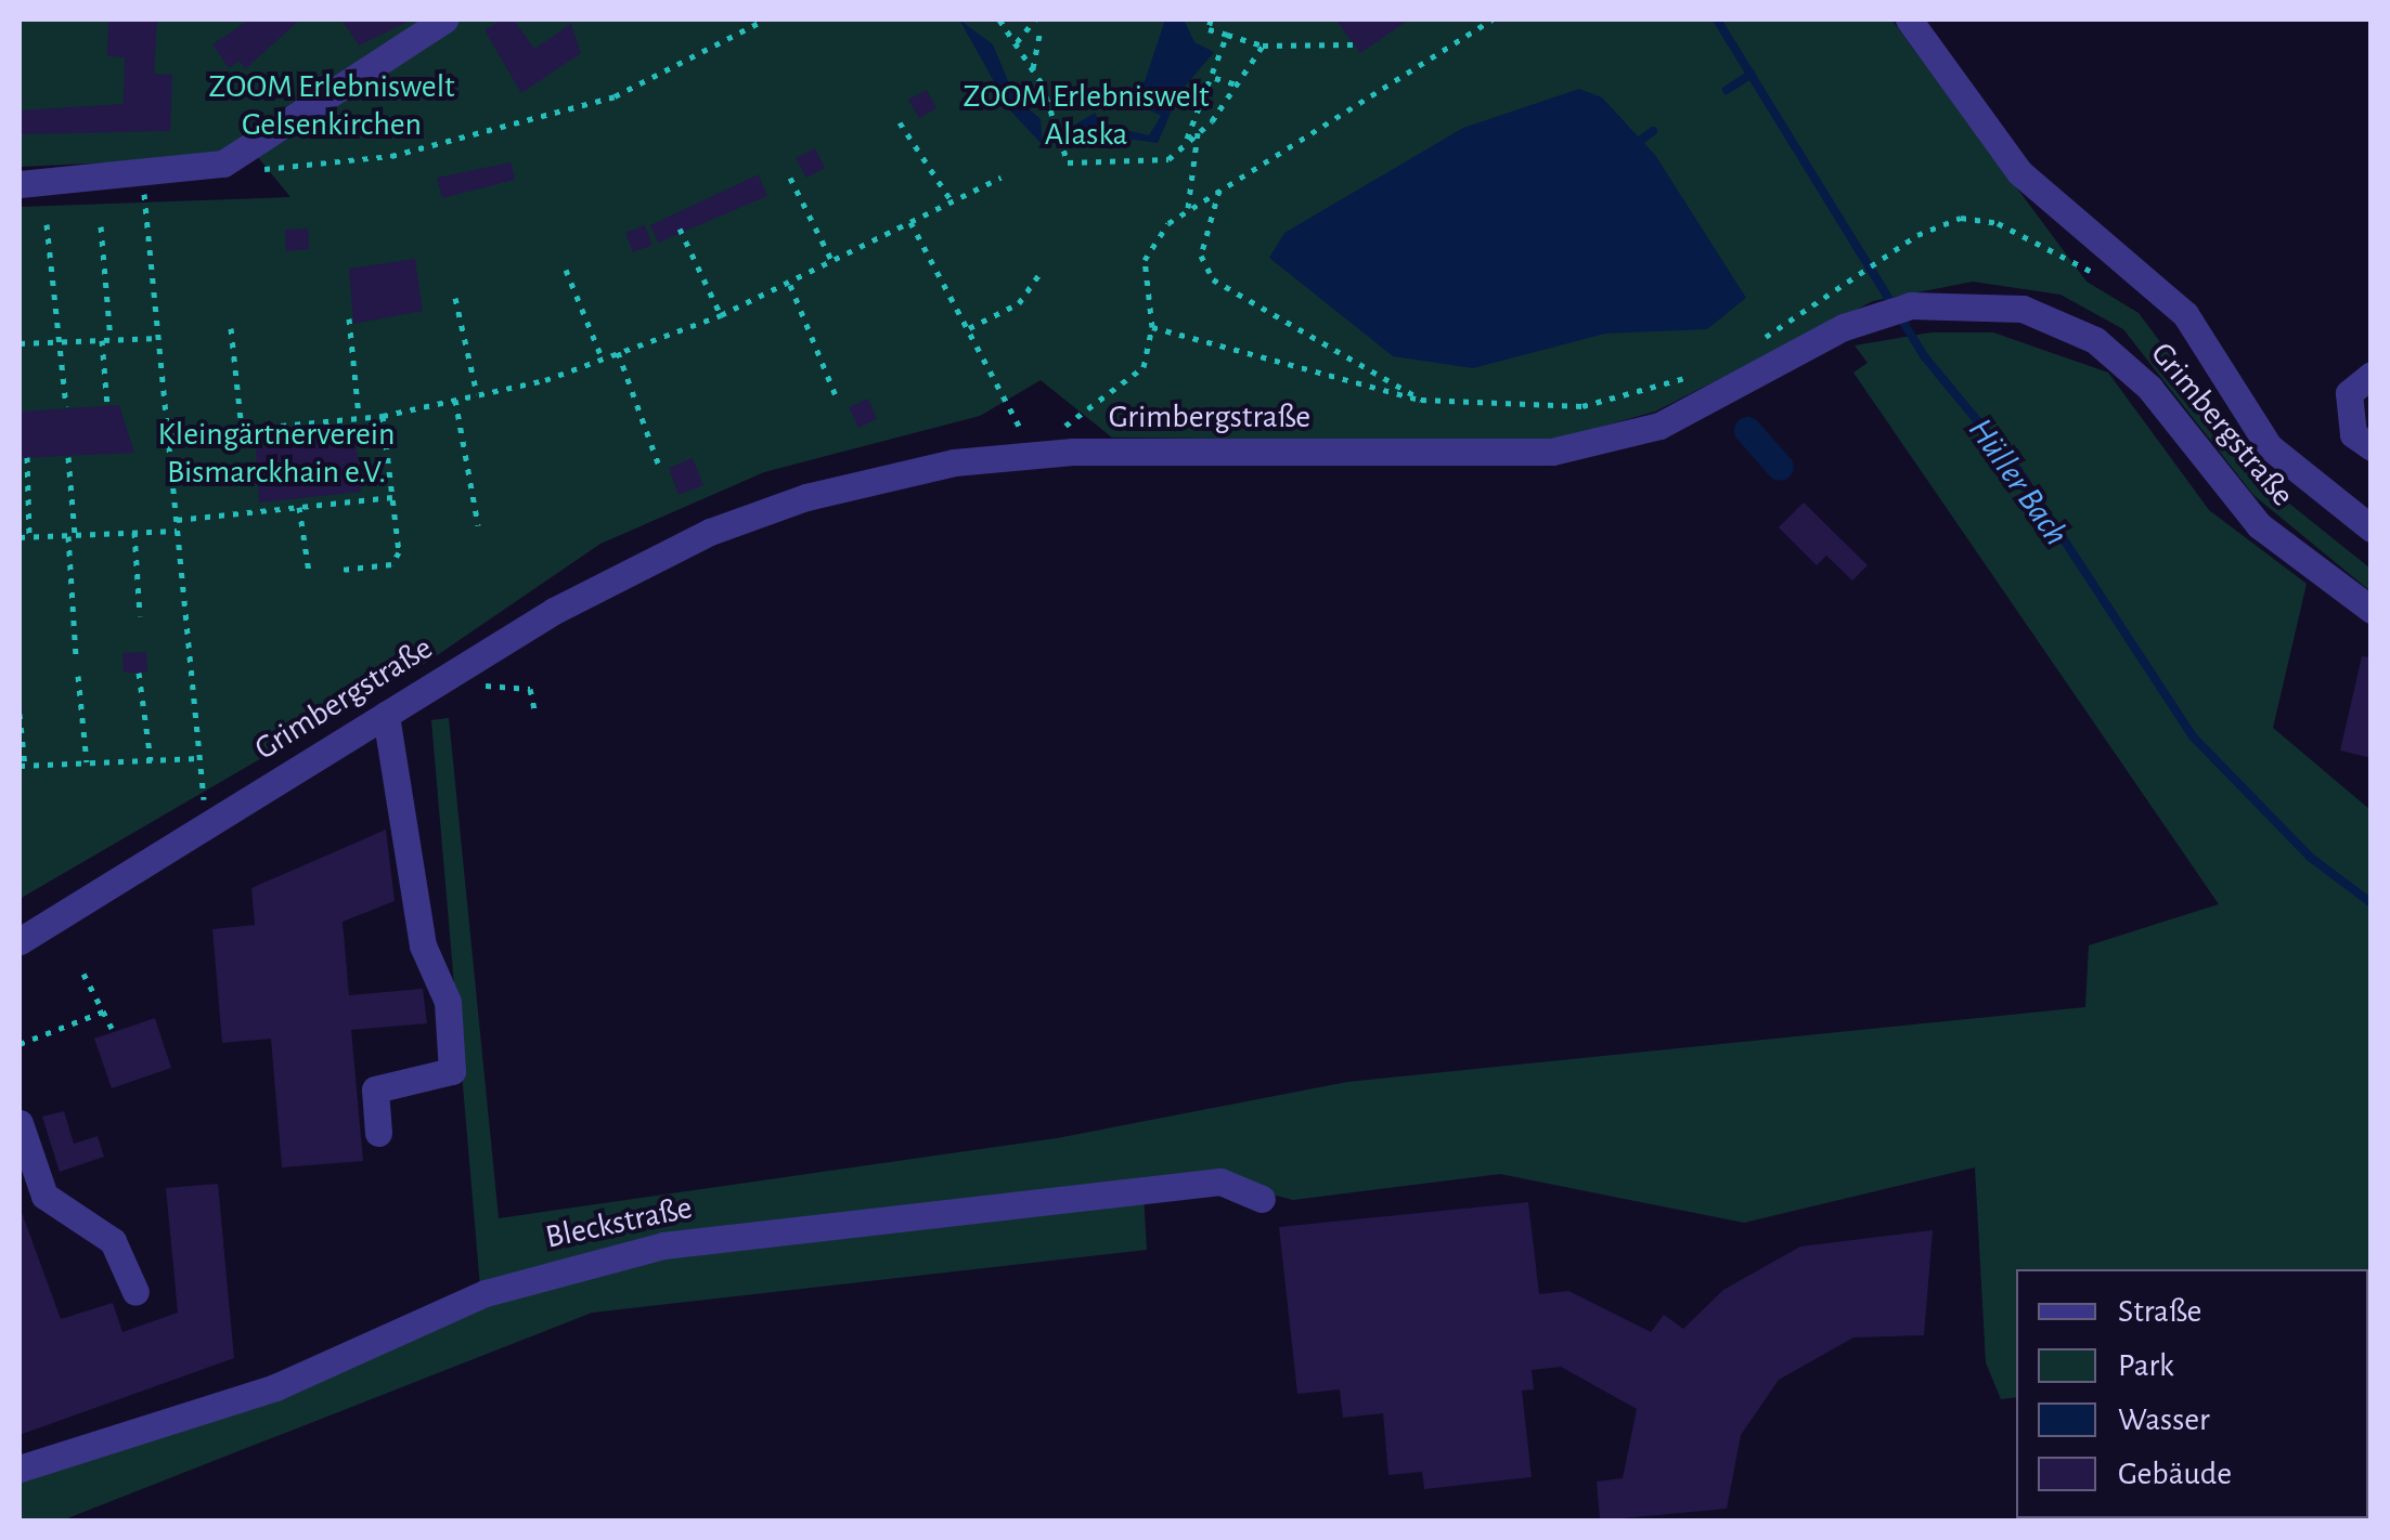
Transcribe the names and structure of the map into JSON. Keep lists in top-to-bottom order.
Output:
{
  "streets": {
    "street": ["Grimbergstraße", "Bleckstraße"]
  },
  "water": ["Hüller Bach"],
  "parks": ["ZOOM Erlebniswelt Gelsenkirchen", "ZOOM Erlebniswelt Alaska", "Kleingärtnerverein Bismarckhain e.V."],
  "legend": [
    "Straße",
    "Park",
    "Wasser",
    "Gebäude"
  ]
}
